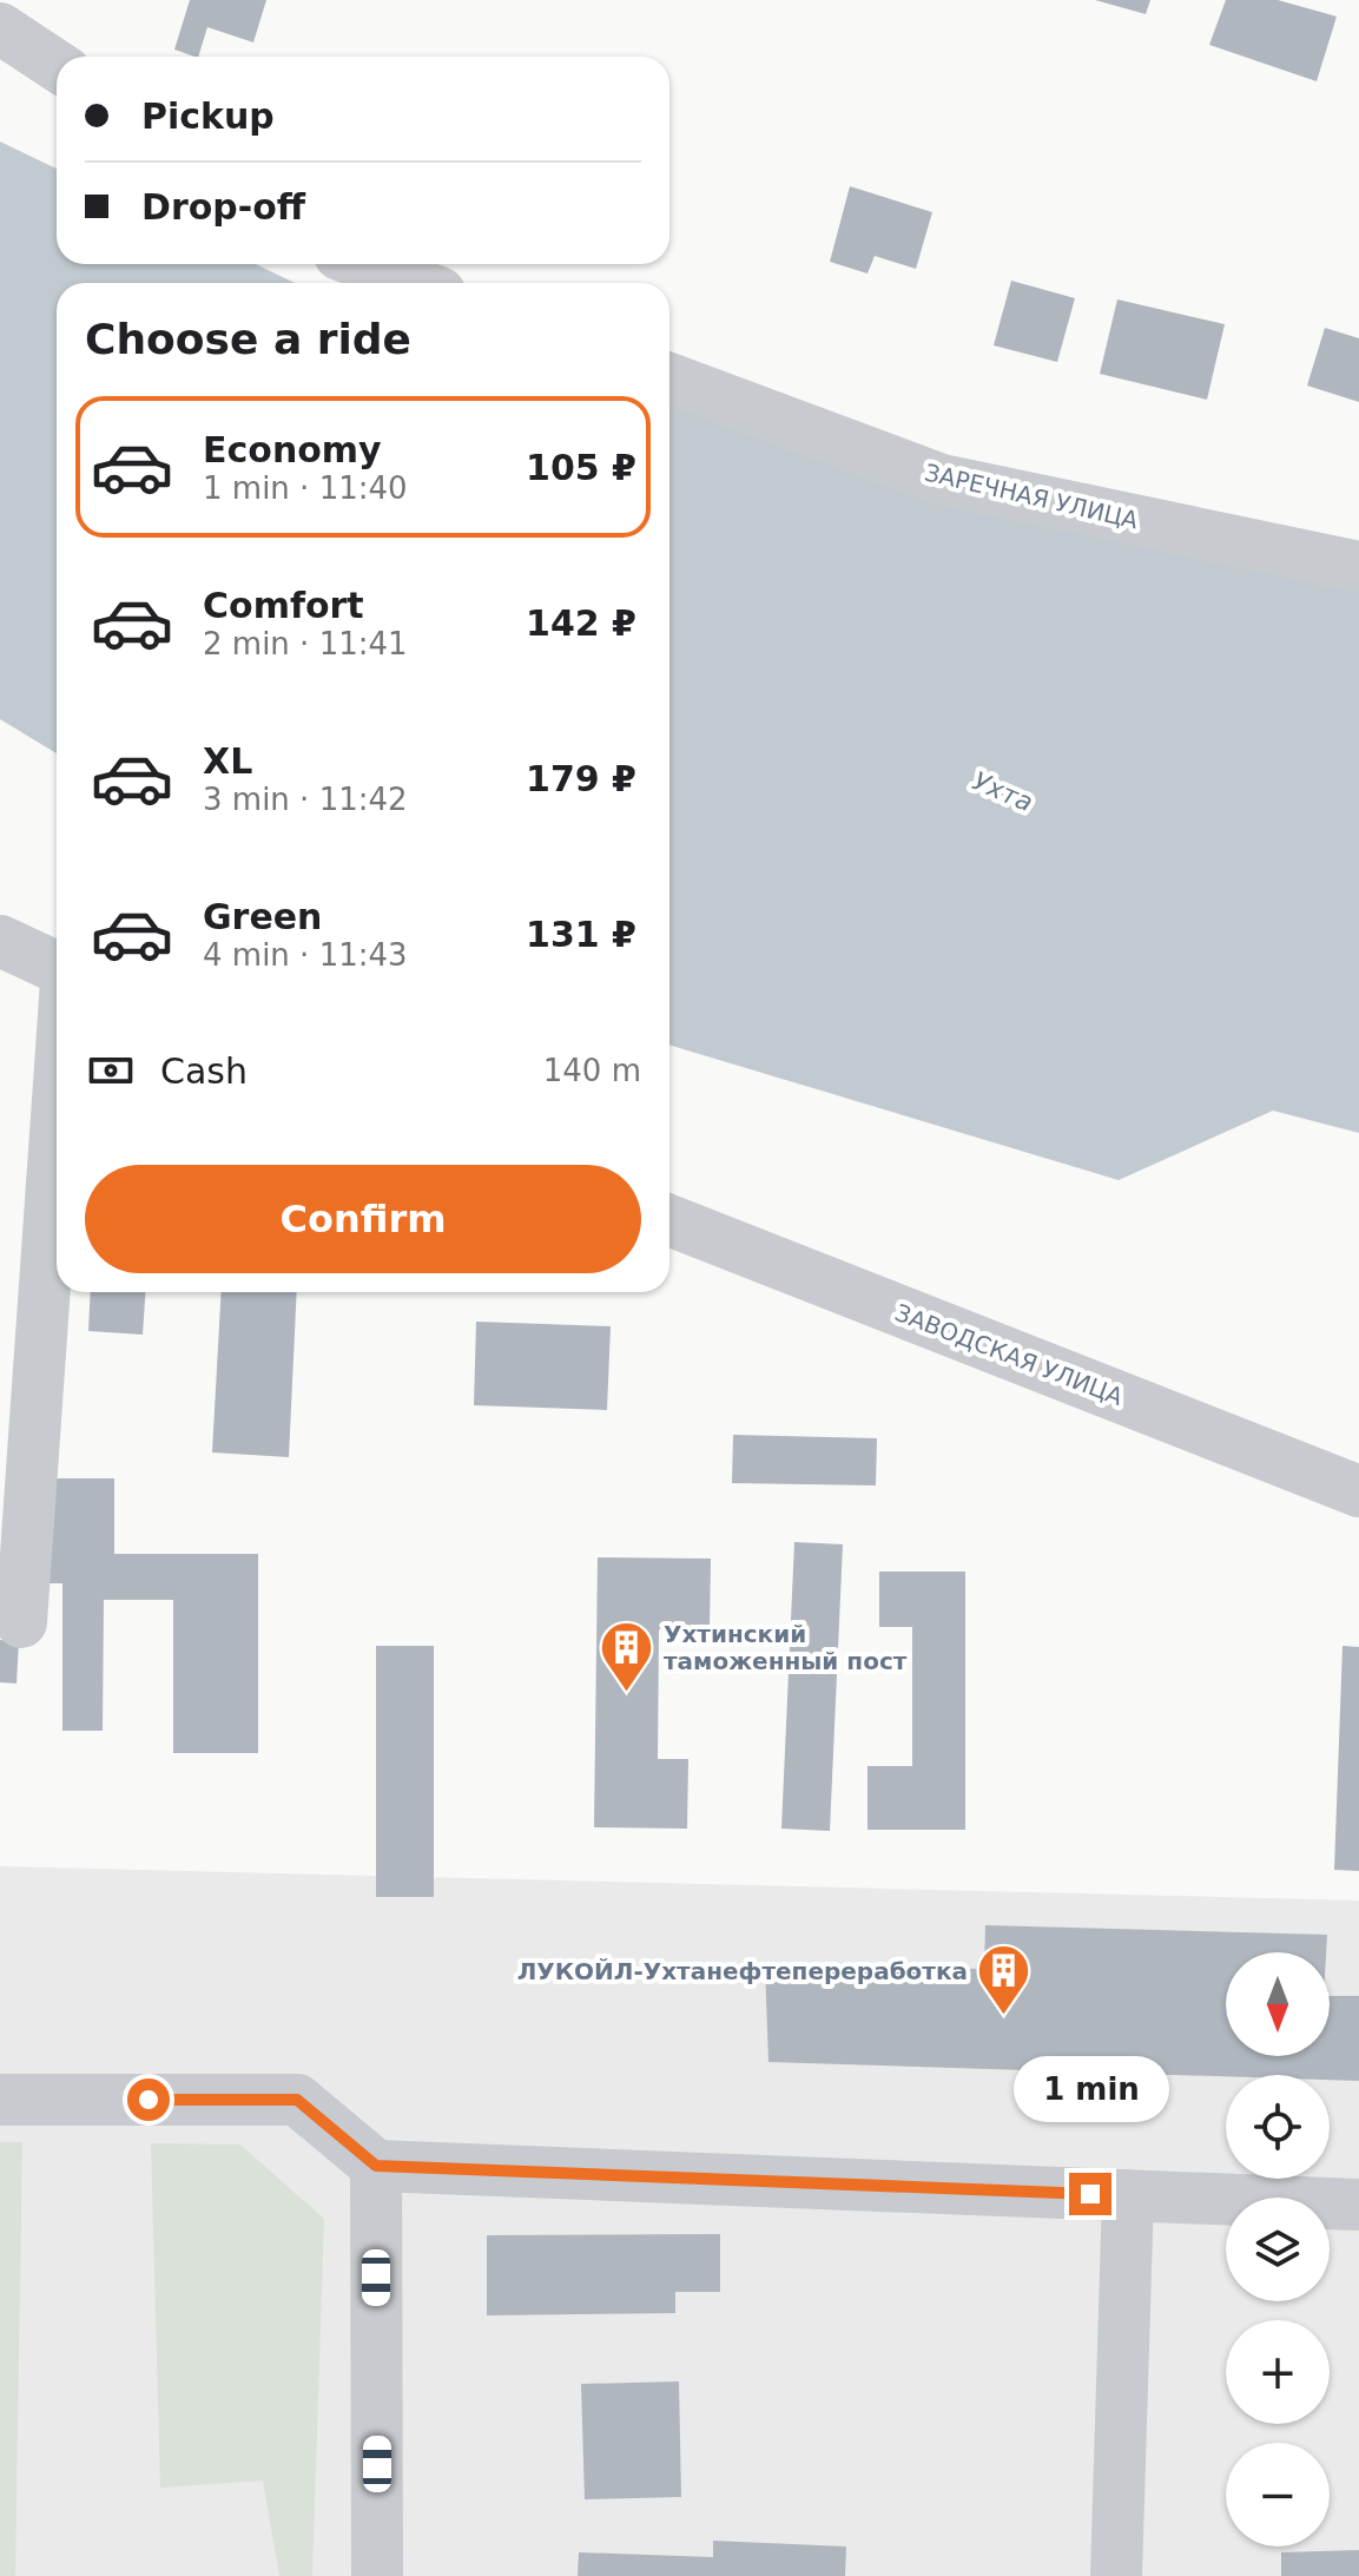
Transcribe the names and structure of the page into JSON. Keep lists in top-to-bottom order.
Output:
{
  "streets": {
    "street": ["ЗАРЕЧНАЯ УЛИЦА", "ЗАВОДСКАЯ УЛИЦА"]
  },
  "water": ["Ухта"],
  "places": {
    "building": ["Ухтинский таможенный пост", "ЛУКОЙЛ-Ухтанефтепереработка"]
  },
  "north": "bottom",
  "page": {
    "banner": ["Pickup", "Drop-off"],
    "heading": "Choose a ride",
    "list": [
      {
        "name": "Economy",
        "note": "1 min · 11:40",
        "value": "105 ₽"
      },
      {
        "name": "Comfort",
        "note": "2 min · 11:41",
        "value": "142 ₽"
      },
      {
        "name": "XL",
        "note": "3 min · 11:42",
        "value": "179 ₽"
      },
      {
        "name": "Green",
        "note": "4 min · 11:43",
        "value": "131 ₽"
      }
    ],
    "pay": ["Cash", "140 m"],
    "buttons": "Confirm",
    "map_buttons": ["+", "−"],
    "bubble": "1 min"
  }
}
